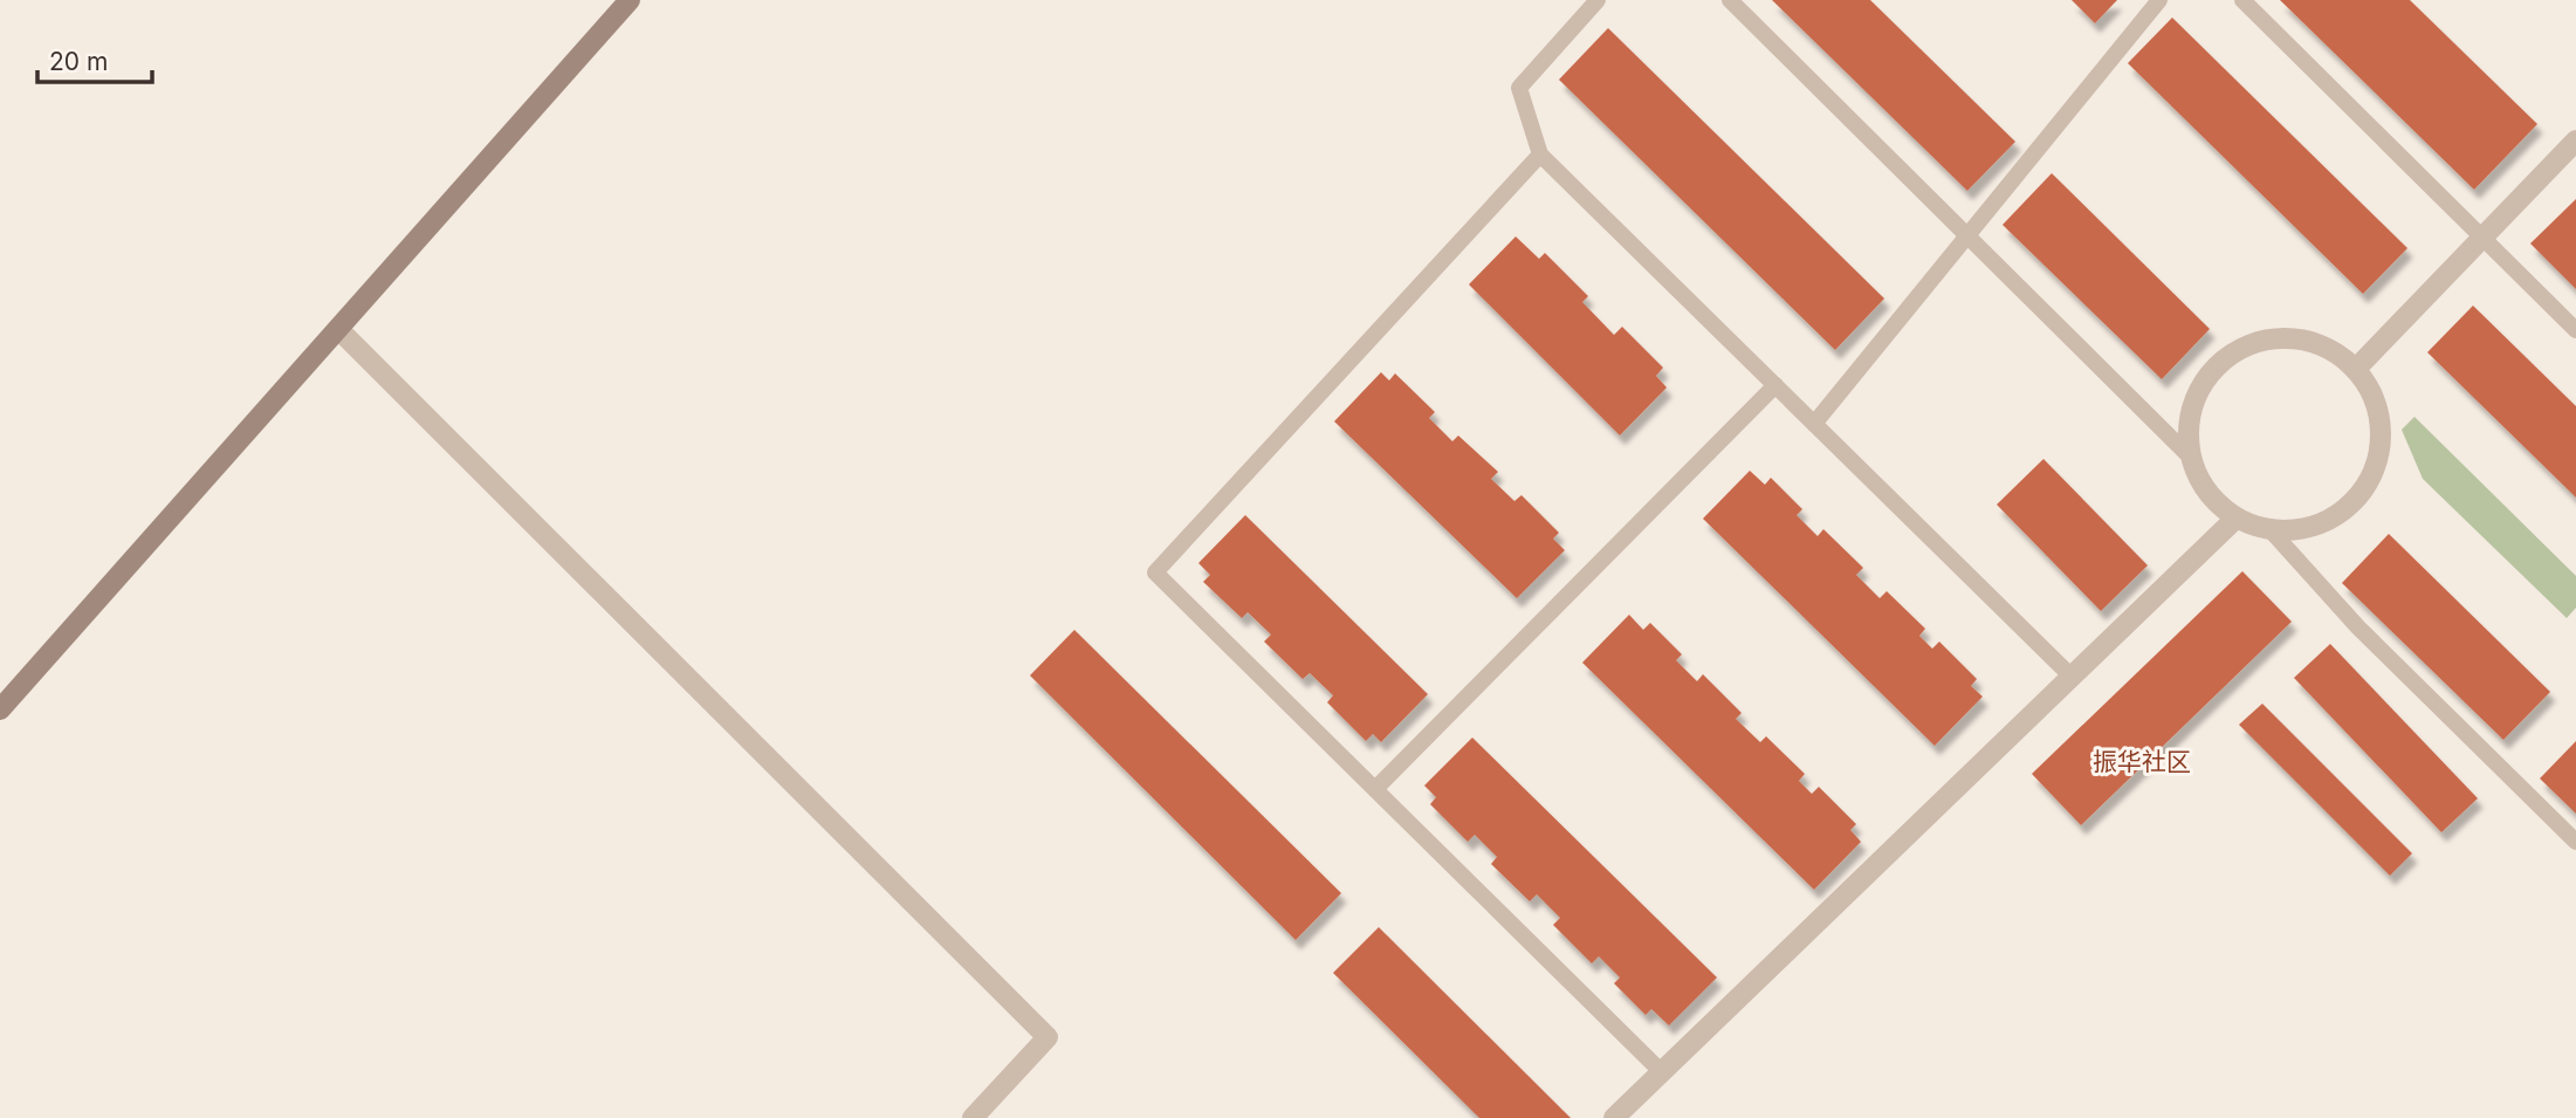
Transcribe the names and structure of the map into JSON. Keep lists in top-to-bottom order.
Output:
{
  "districts": ["振华社区"],
  "scale_bar": "20 m"
}
